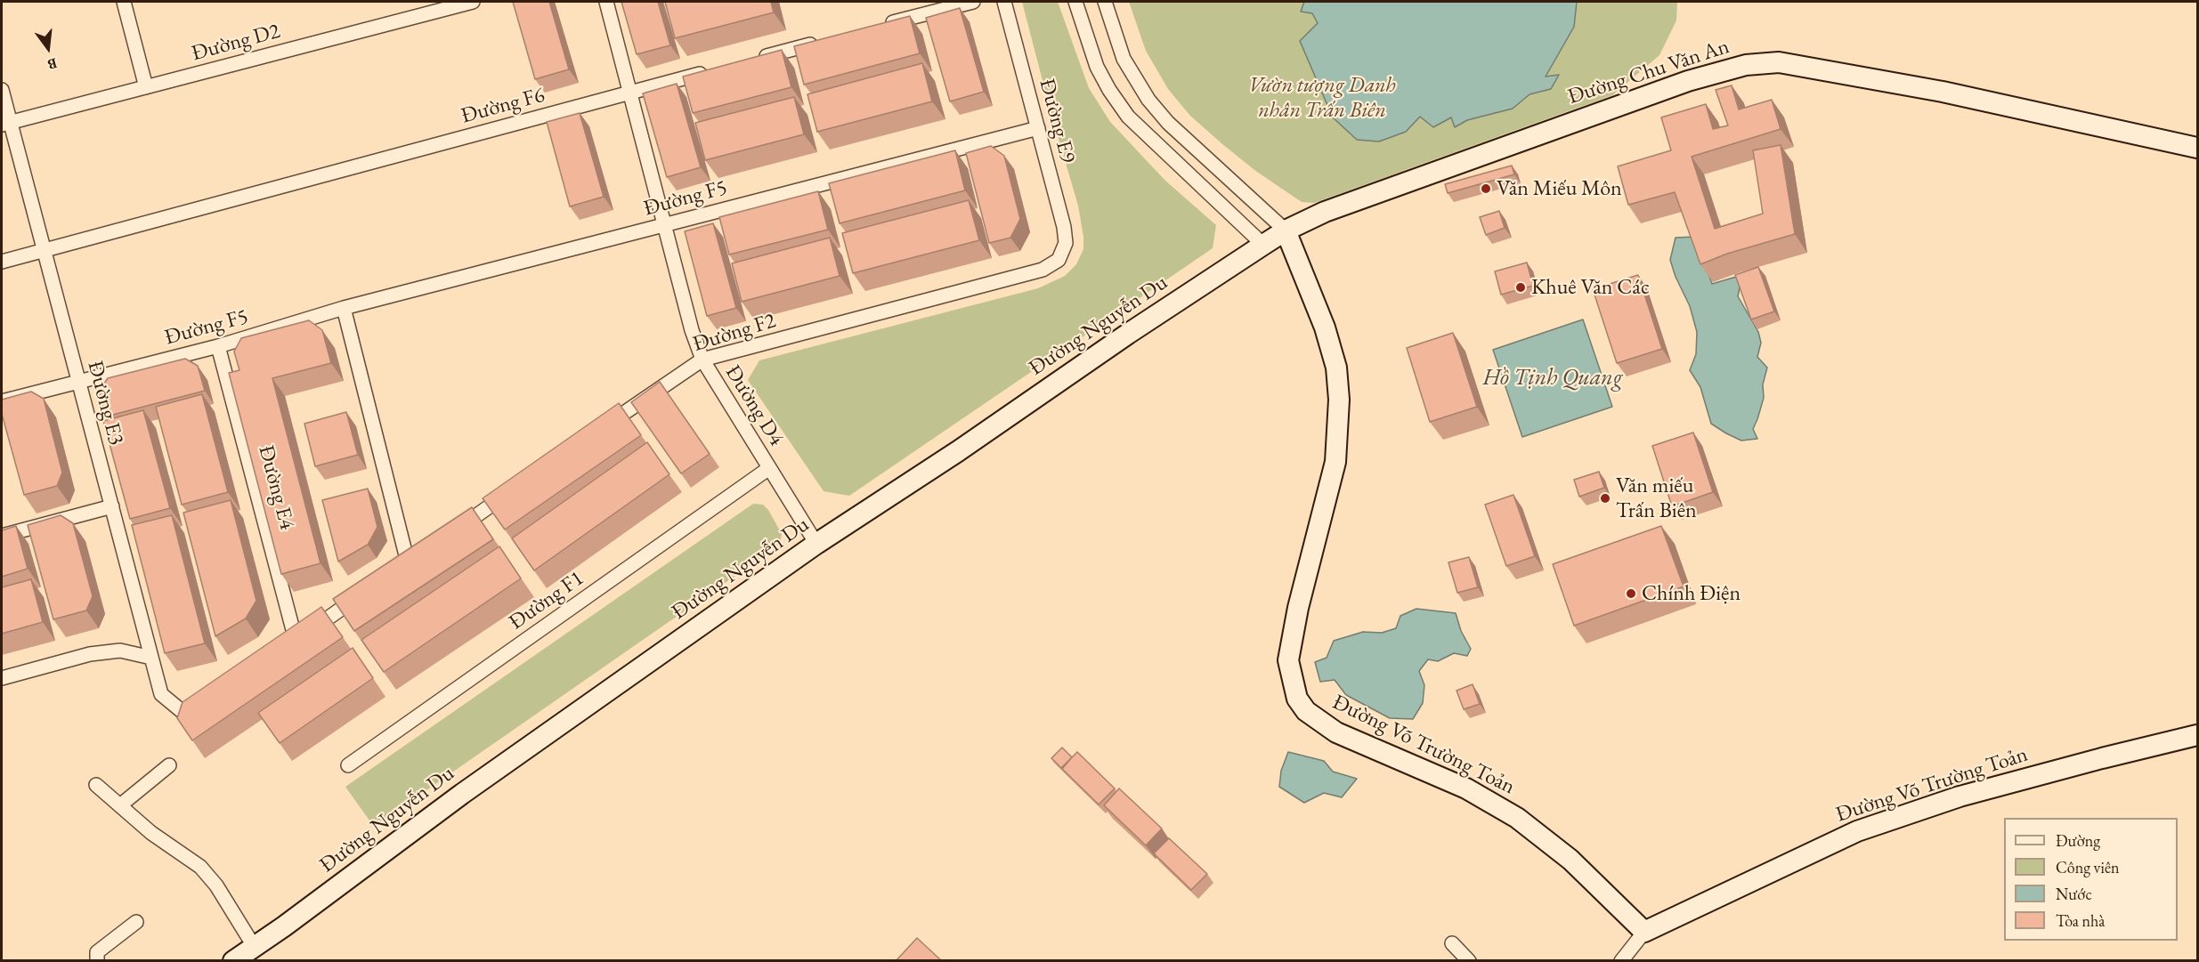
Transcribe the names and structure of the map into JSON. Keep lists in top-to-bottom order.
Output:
{
  "streets": {
    "main road": ["Đường Chu Văn An", "Đường Nguyễn Du", "Đường Võ Trường Toản"],
    "street": [
      "Đường D2",
      "Đường F6",
      "Đường E9",
      "Đường F5",
      "Đường F2",
      "Đường E3",
      "Đường D4",
      "Đường E4",
      "Đường F1"
    ]
  },
  "crossings": [
    ["Đường D2", "Đường E3"],
    ["Đường Chu Văn An", "Đường Nguyễn Du"],
    ["Đường Chu Văn An", "Đường Võ Trường Toản"],
    ["Đường F6", "Đường E3"],
    ["Đường F6", "Đường D4"],
    ["Đường E9", "Đường F5"],
    ["Đường E9", "Đường F2"],
    ["Đường F5", "Đường E3"],
    ["Đường F5", "Đường D4"],
    ["Đường F5", "Đường E4"],
    ["Đường Nguyễn Du", "Đường D4"],
    ["Đường Nguyễn Du", "Đường Võ Trường Toản"],
    ["Đường F2", "Đường D4"],
    ["Đường D4", "Đường F1"]
  ],
  "water": ["Hồ Tịnh Quang"],
  "parks": ["Vườn tượng Danh nhân Trấn Biên"],
  "places": [
    "Văn Miếu Môn",
    "Khuê Văn Các",
    "Văn miếu Trấn Biên",
    "Chính Điện"
  ],
  "legend": [
    "Đường",
    "Công viên",
    "Nước",
    "Tòa nhà"
  ],
  "north": "bottom"
}
